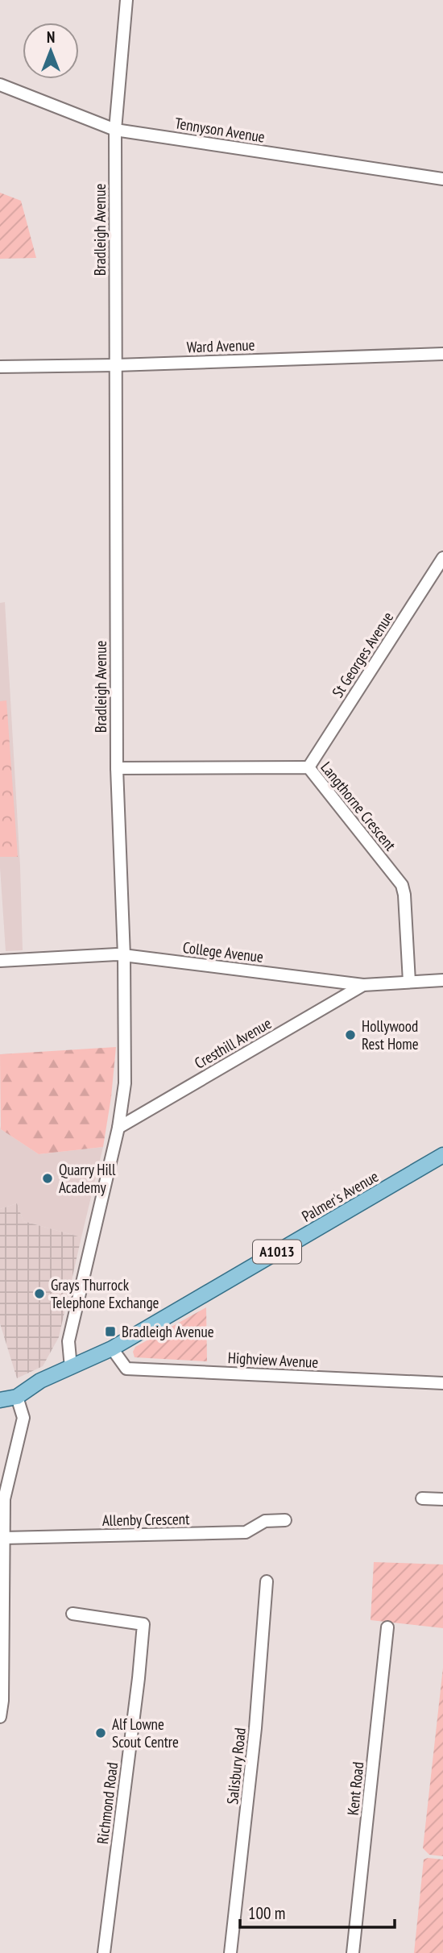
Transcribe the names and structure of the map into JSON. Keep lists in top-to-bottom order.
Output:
{
  "streets": {
    "main road": ["Palmer's Avenue", "A1013"],
    "street": [
      "Tennyson Avenue",
      "Bradleigh Avenue",
      "Ward Avenue",
      "St Georges Avenue",
      "Langthorne Crescent",
      "College Avenue",
      "Cresthill Avenue",
      "Highview Avenue",
      "Allenby Crescent",
      "Salisbury Road",
      "Kent Road",
      "Richmond Road"
    ]
  },
  "crossings": [
    ["Tennyson Avenue", "Bradleigh Avenue"],
    ["Bradleigh Avenue", "Ward Avenue"],
    ["Bradleigh Avenue", "Langthorne Crescent"],
    ["Bradleigh Avenue", "College Avenue"],
    ["Bradleigh Avenue", "Cresthill Avenue"],
    ["Bradleigh Avenue", "Palmer's Avenue"],
    ["St Georges Avenue", "Langthorne Crescent"],
    ["Langthorne Crescent", "College Avenue"],
    ["College Avenue", "Cresthill Avenue"],
    ["Palmer's Avenue", "A1013"],
    ["Palmer's Avenue", "Highview Avenue"]
  ],
  "places": {
    "other": [
      "Hollywood Rest Home",
      "Quarry Hill Academy",
      "Grays Thurrock Telephone Exchange",
      "Alf Lowne Scout Centre"
    ],
    "transit": ["Bradleigh Avenue"]
  },
  "scale_bar": "100 m",
  "north": "top"
}
